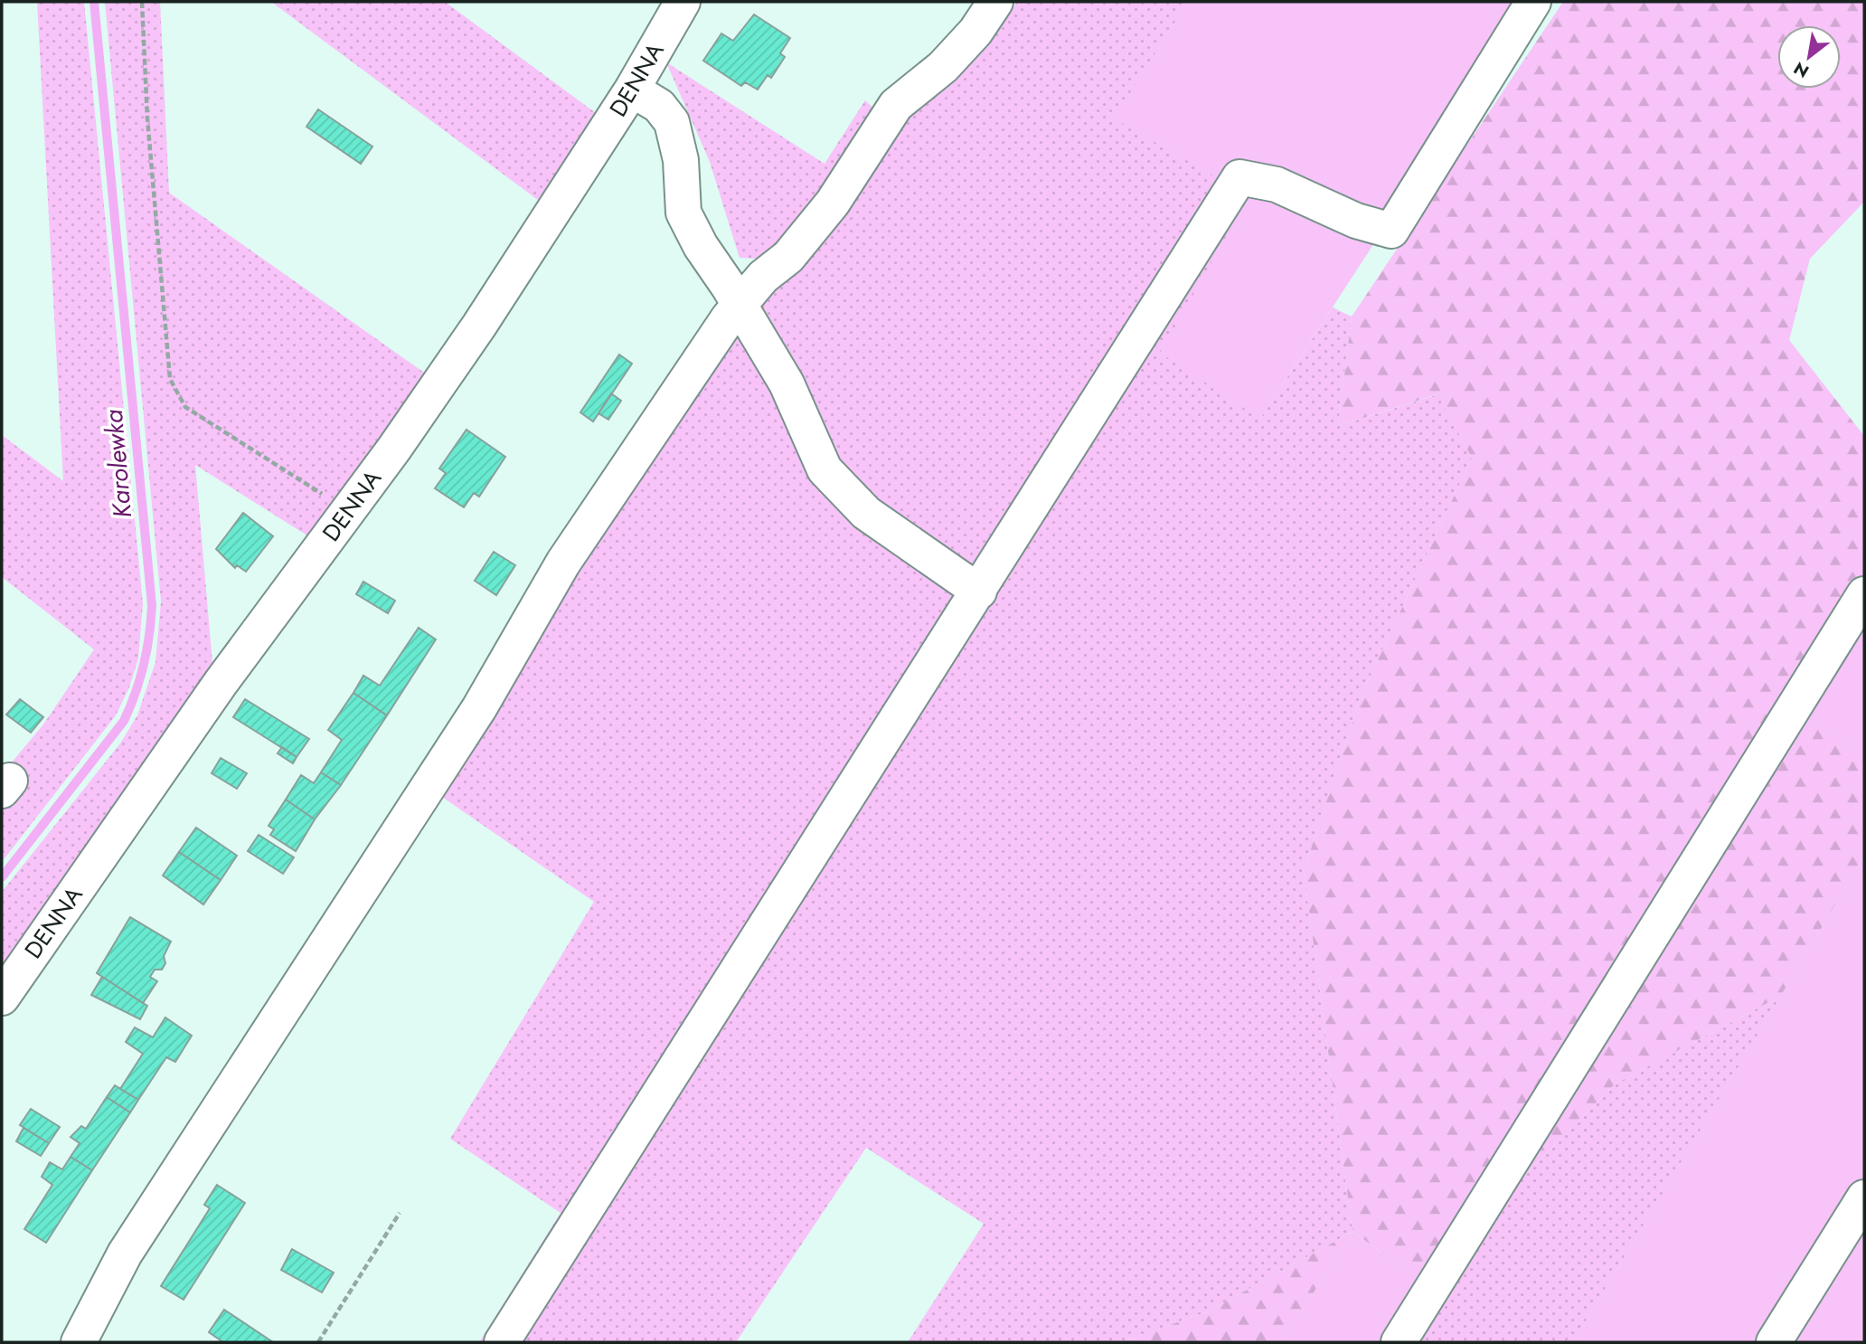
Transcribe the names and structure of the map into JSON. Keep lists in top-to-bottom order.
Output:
{
  "streets": {
    "street": ["DENNA"]
  },
  "water": ["Karolewka"],
  "north": "bottom left"
}
